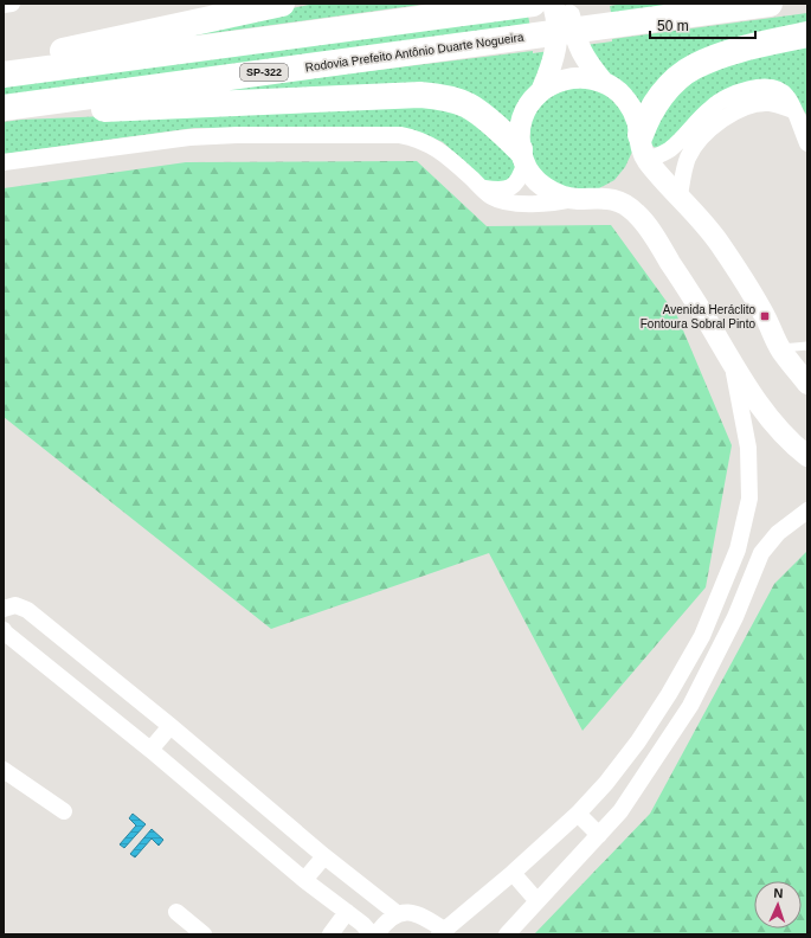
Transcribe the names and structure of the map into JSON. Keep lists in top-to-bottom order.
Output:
{
  "streets": {
    "highway": ["Rodovia Prefeito Antônio Duarte Nogueira", "SP-322"]
  },
  "places": {
    "transit": ["Avenida Heráclito Fontoura Sobral Pinto"]
  },
  "scale_bar": "50 m",
  "north": "top"
}
